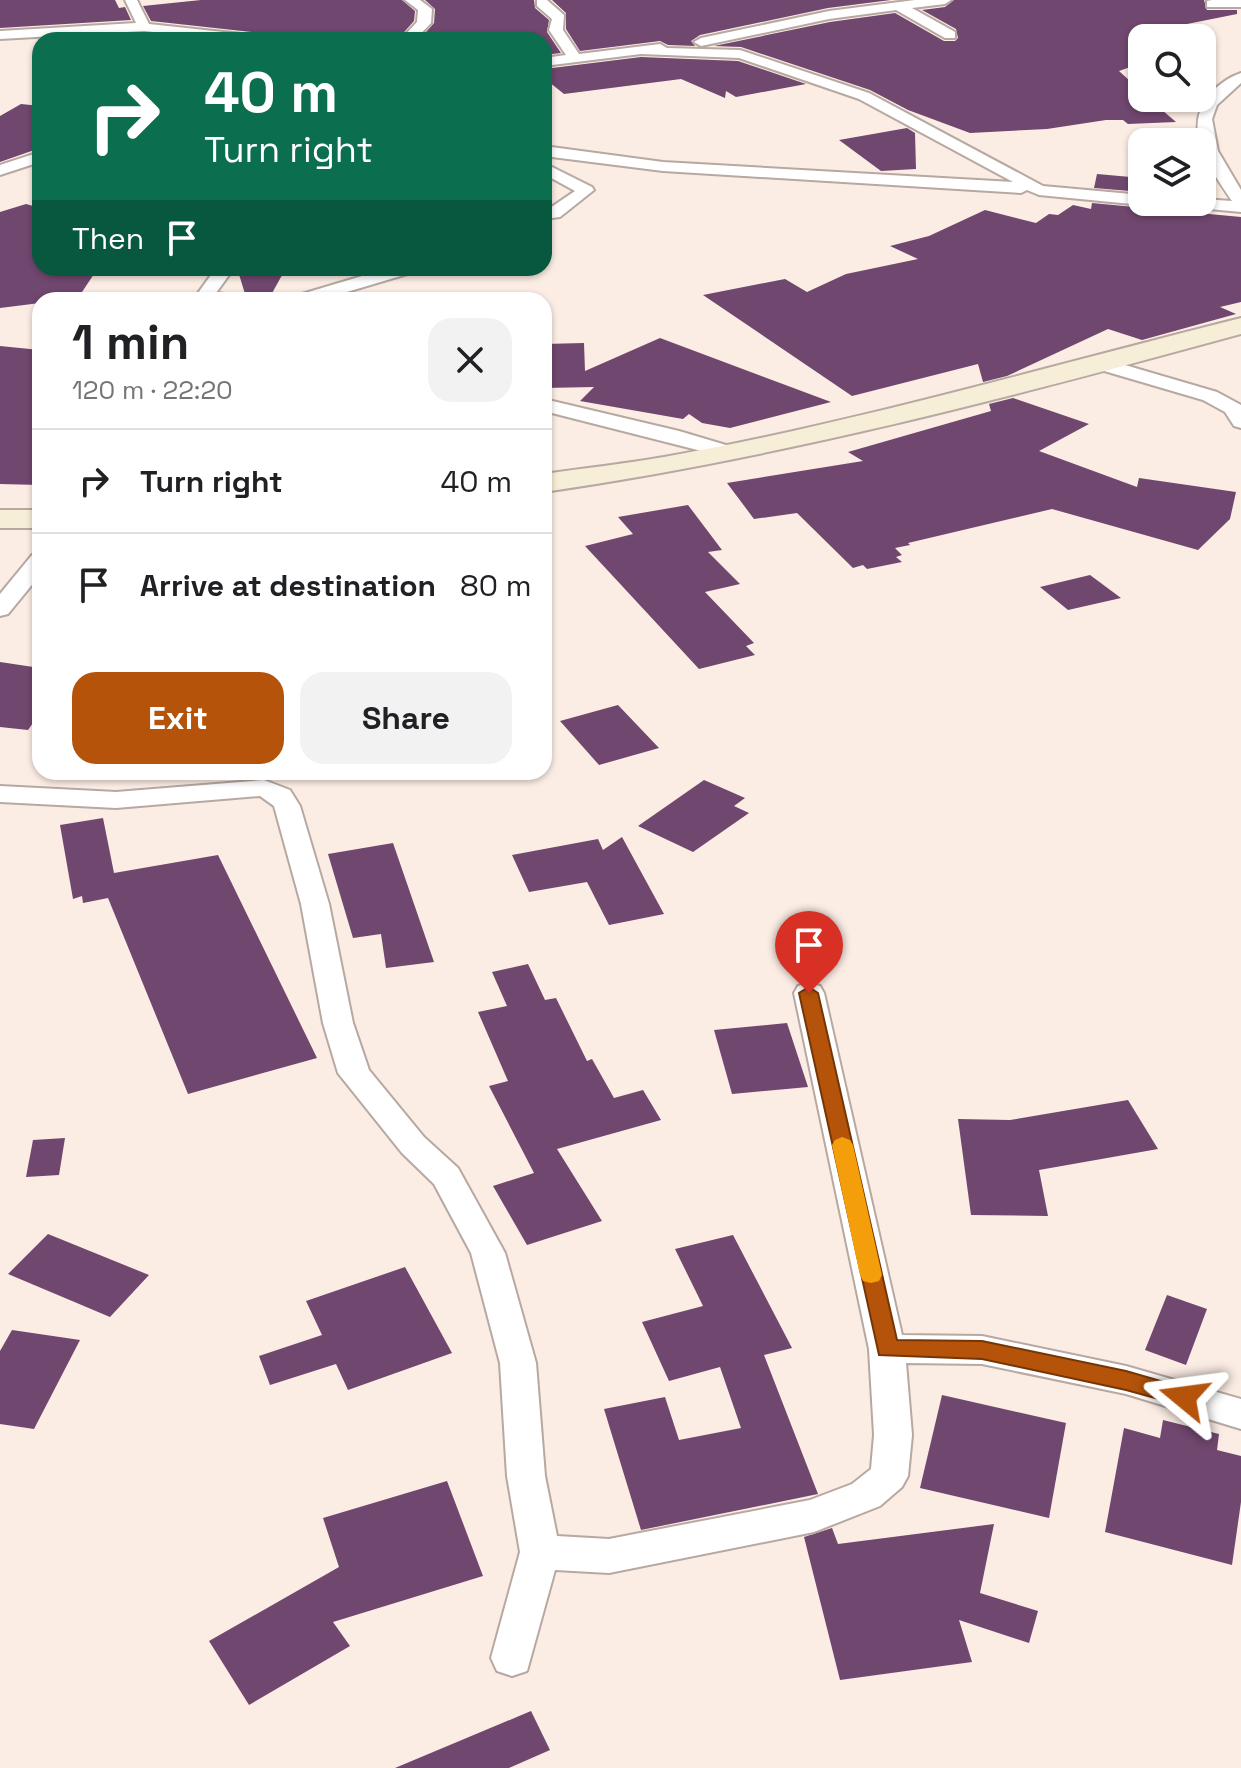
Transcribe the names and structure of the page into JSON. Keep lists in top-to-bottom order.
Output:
{
  "page": {
    "turn": ["40 m", "Turn right"],
    "then": "Then",
    "heading": ["1 min", "120 m · 22:20"],
    "list": [
      {
        "name": "Turn right",
        "value": "40 m"
      },
      {
        "name": "Arrive at destination",
        "value": "80 m"
      }
    ],
    "buttons": ["Exit", "Share"]
  }
}
